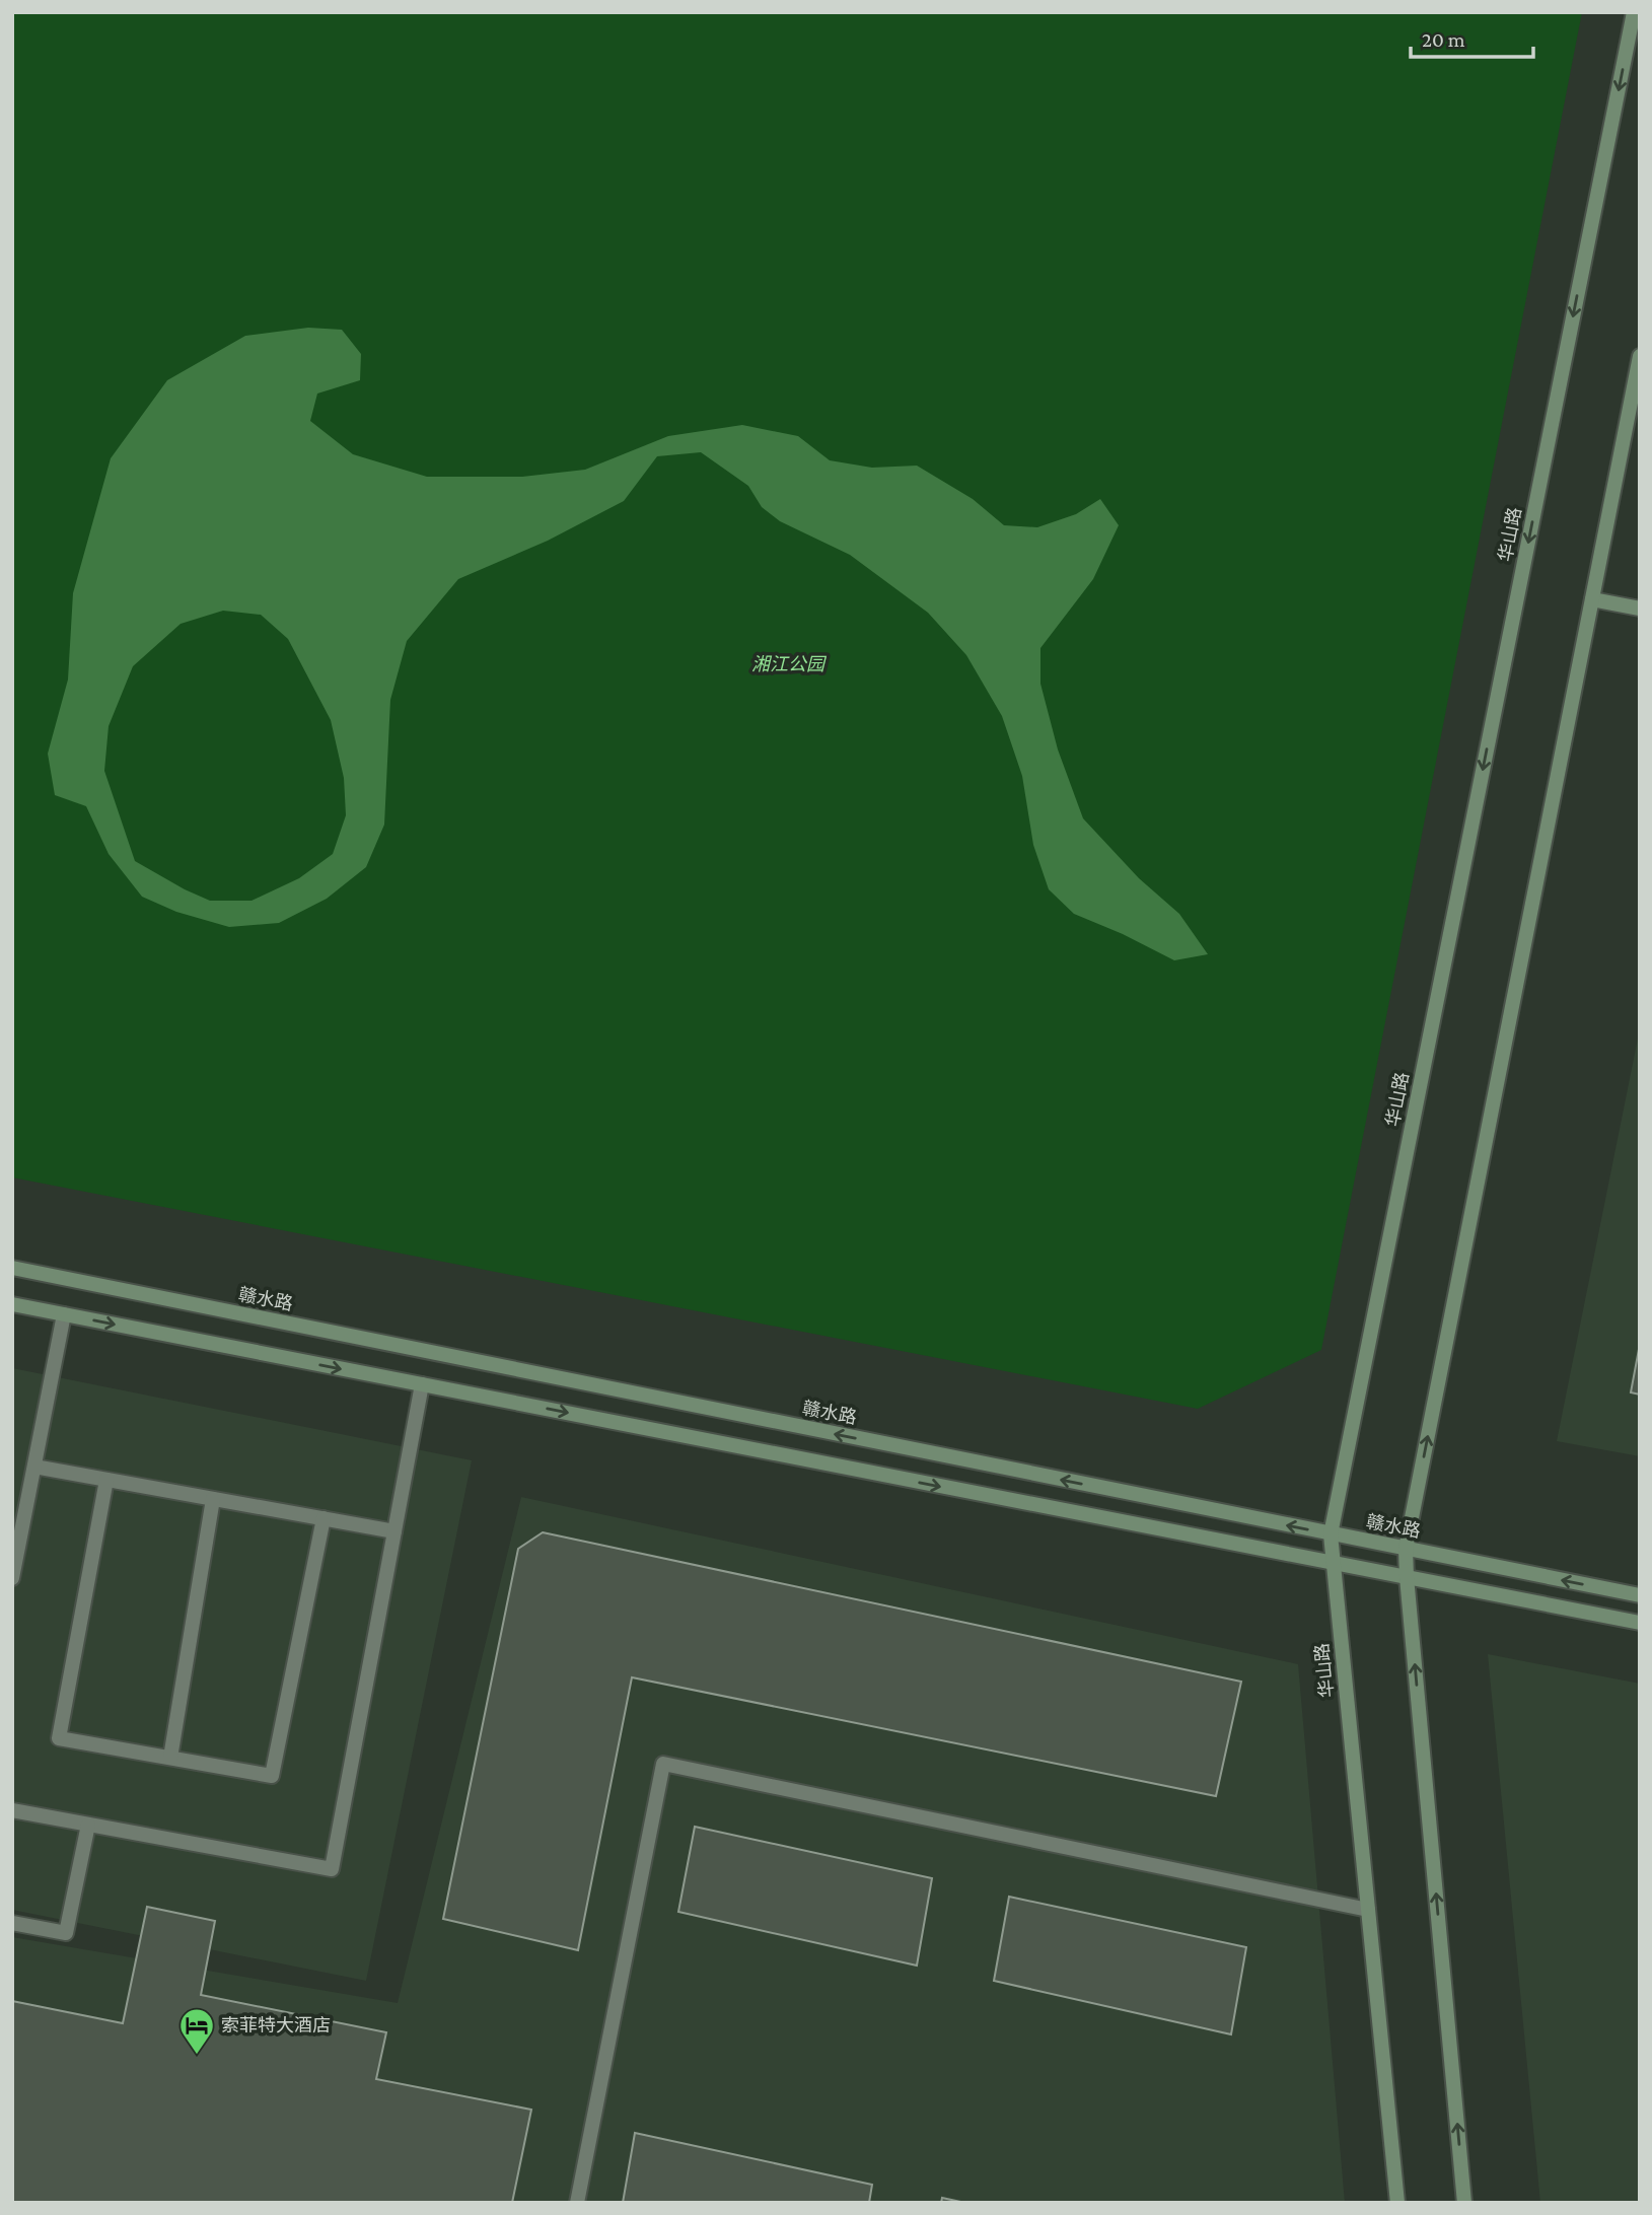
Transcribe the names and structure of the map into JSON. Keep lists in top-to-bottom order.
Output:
{
  "streets": {
    "main road": ["华山路", "赣水路"]
  },
  "crossings": [
    ["华山路", "赣水路"]
  ],
  "parks": ["湘江公园"],
  "places": {
    "hotel": ["索菲特大酒店"]
  },
  "scale_bar": "20 m"
}
